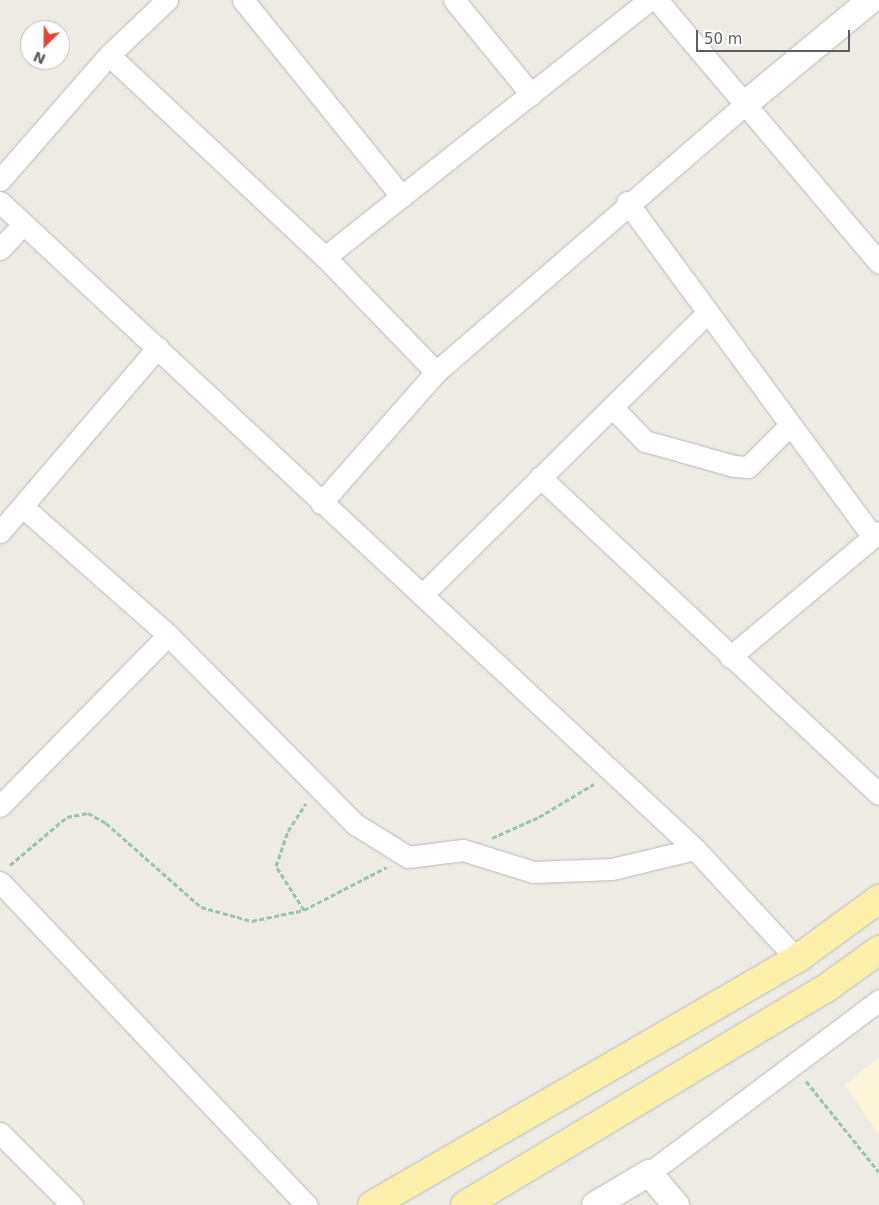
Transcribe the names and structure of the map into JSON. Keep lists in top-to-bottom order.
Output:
{
  "scale_bar": "50 m",
  "north": "bottom left"
}
